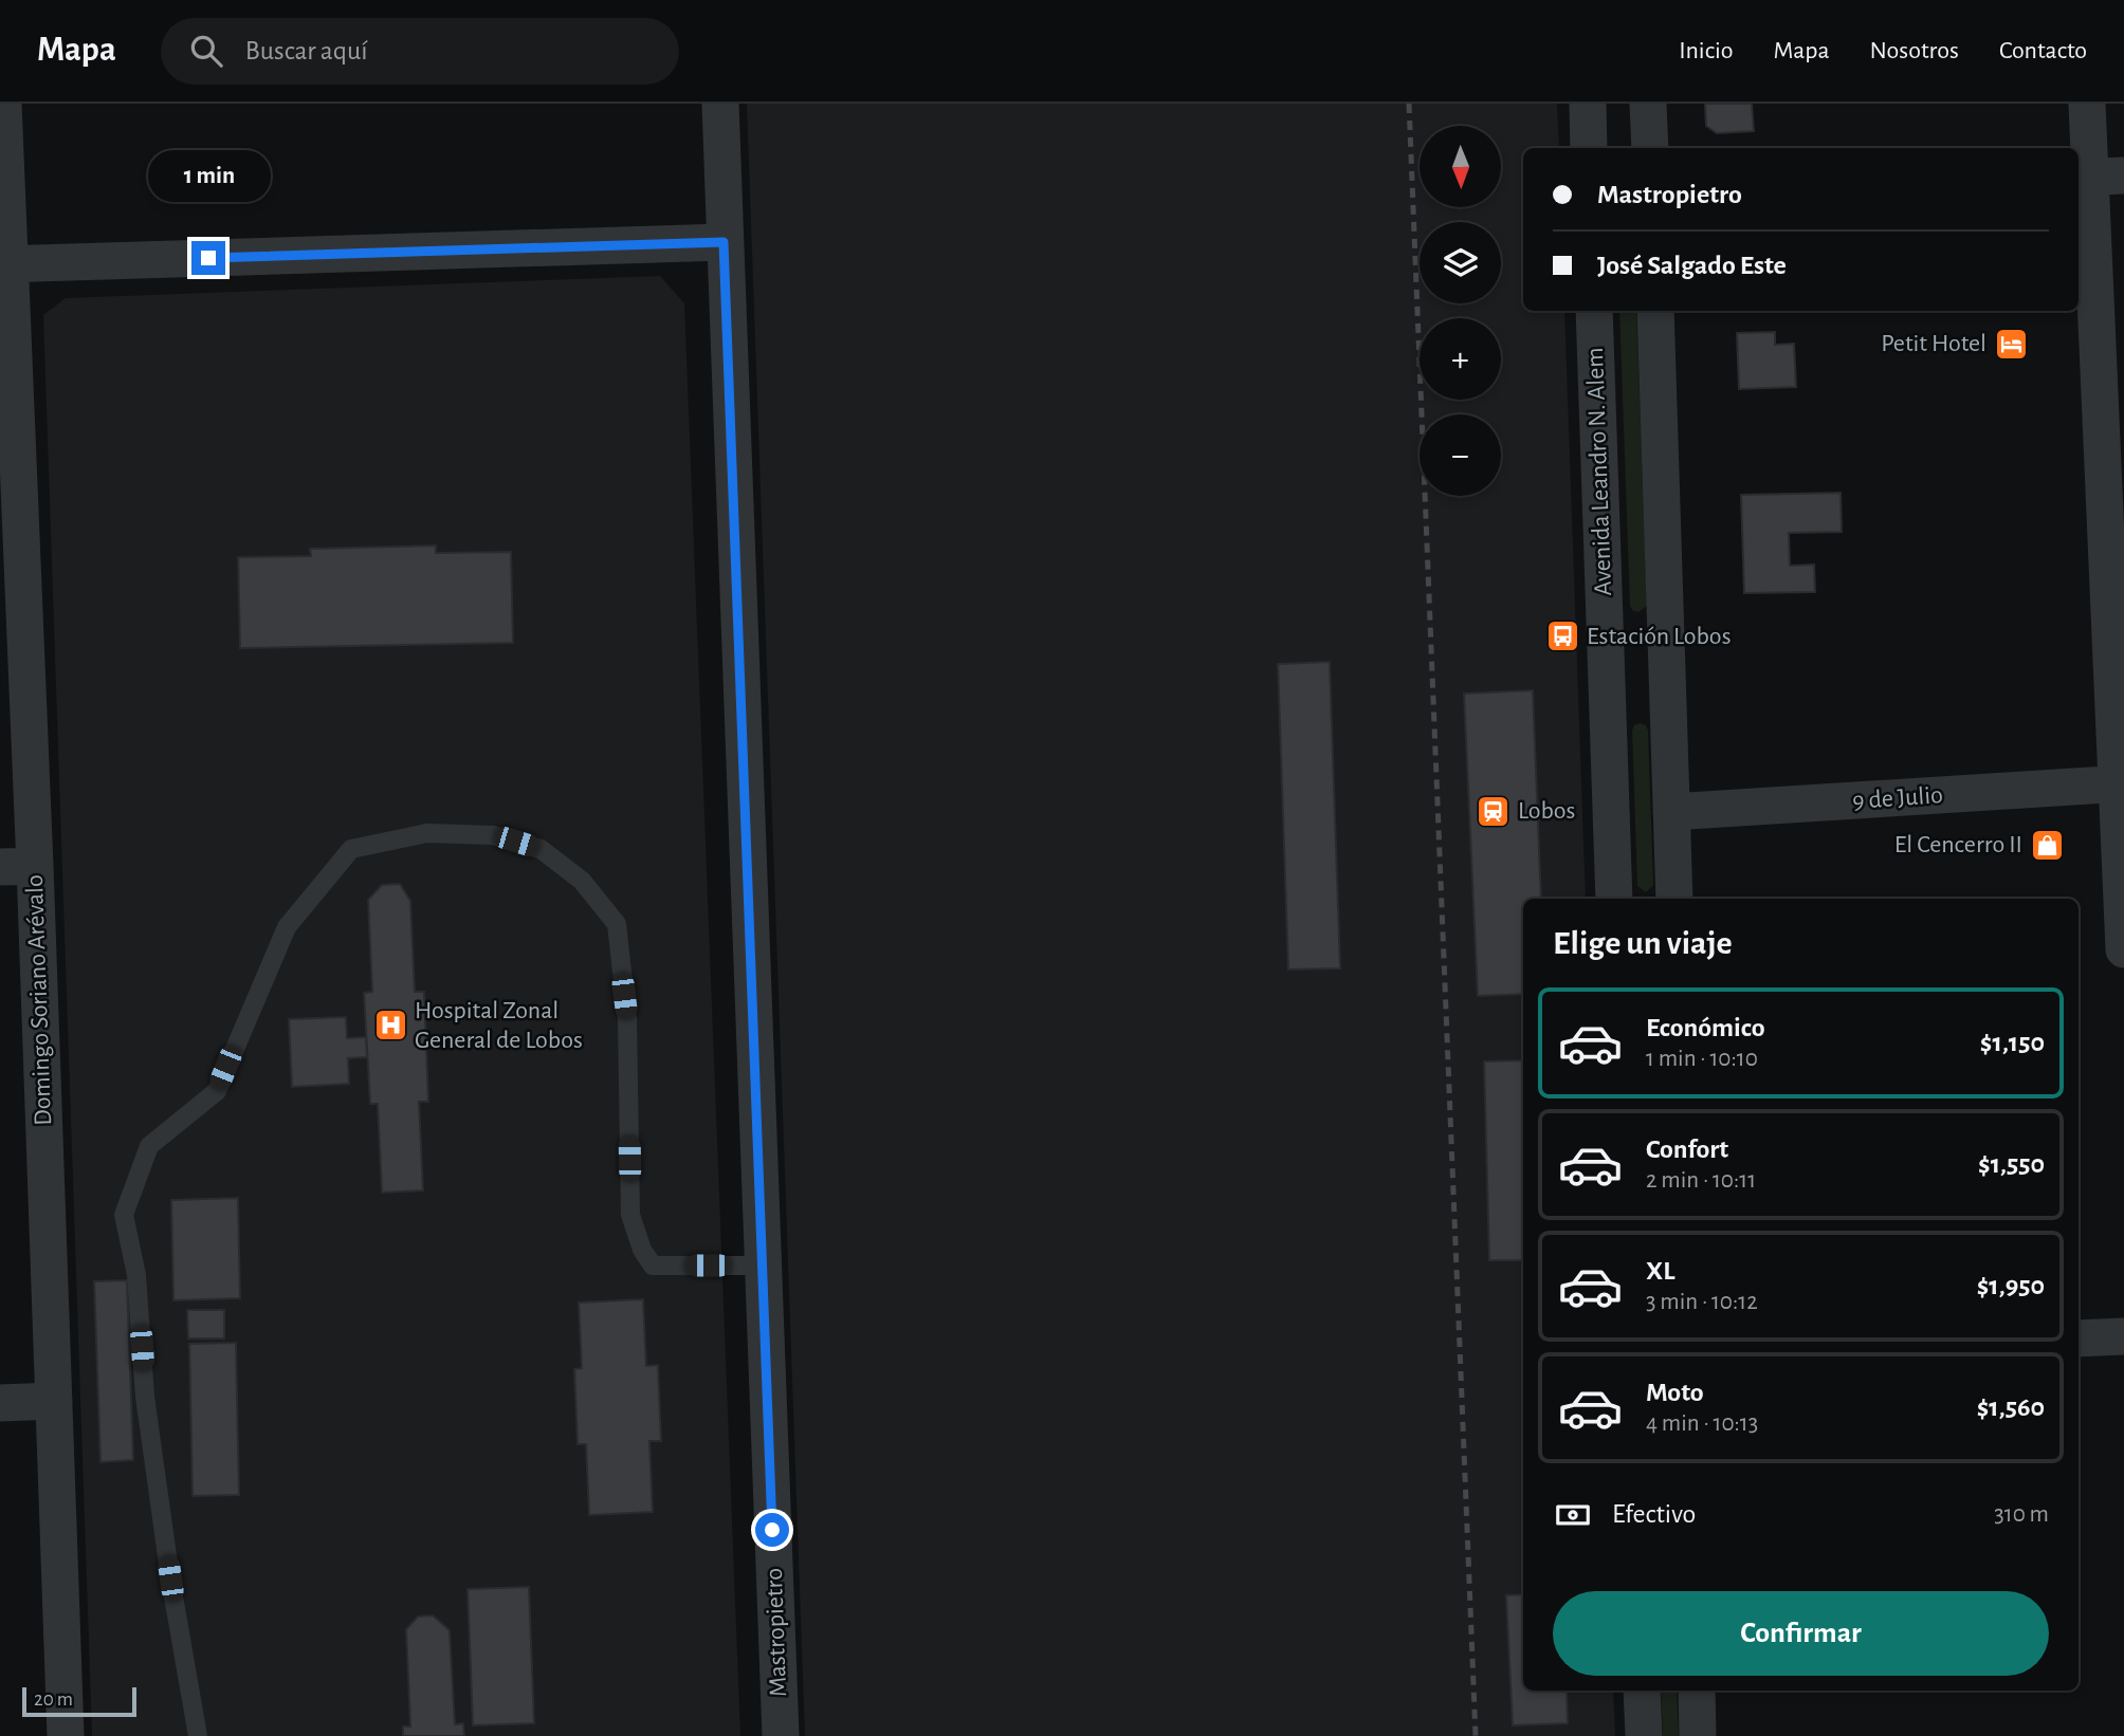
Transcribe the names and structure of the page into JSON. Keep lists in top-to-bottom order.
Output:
{
  "streets": {
    "street": [
      "Avenida Leandro N. Alem",
      "9 de Julio",
      "Domingo Soriano Arévalo",
      "Mastropietro"
    ]
  },
  "places": {
    "hotel": ["Petit Hotel"],
    "bus stop": ["Estación Lobos"],
    "station": ["Lobos"],
    "shop": ["El Cencerro II"],
    "hospital": ["Hospital Zonal General de Lobos"]
  },
  "scale_bar": "20 m",
  "north": "bottom",
  "page": {
    "header": "Mapa",
    "search": "Buscar aquí",
    "nav": [
      "Inicio",
      "Mapa",
      "Nosotros",
      "Contacto"
    ],
    "map_buttons": ["+", "−"],
    "banner": ["Mastropietro", "José Salgado Este"],
    "bubble": "1 min",
    "heading": "Elige un viaje",
    "list": [
      {
        "name": "Económico",
        "note": "1 min · 10:10",
        "value": "$1,150"
      },
      {
        "name": "Confort",
        "note": "2 min · 10:11",
        "value": "$1,550"
      },
      {
        "name": "XL",
        "note": "3 min · 10:12",
        "value": "$1,950"
      },
      {
        "name": "Moto",
        "note": "4 min · 10:13",
        "value": "$1,560"
      }
    ],
    "pay": ["Efectivo", "310 m"],
    "buttons": "Confirmar",
    "scale": "20 m"
  }
}
